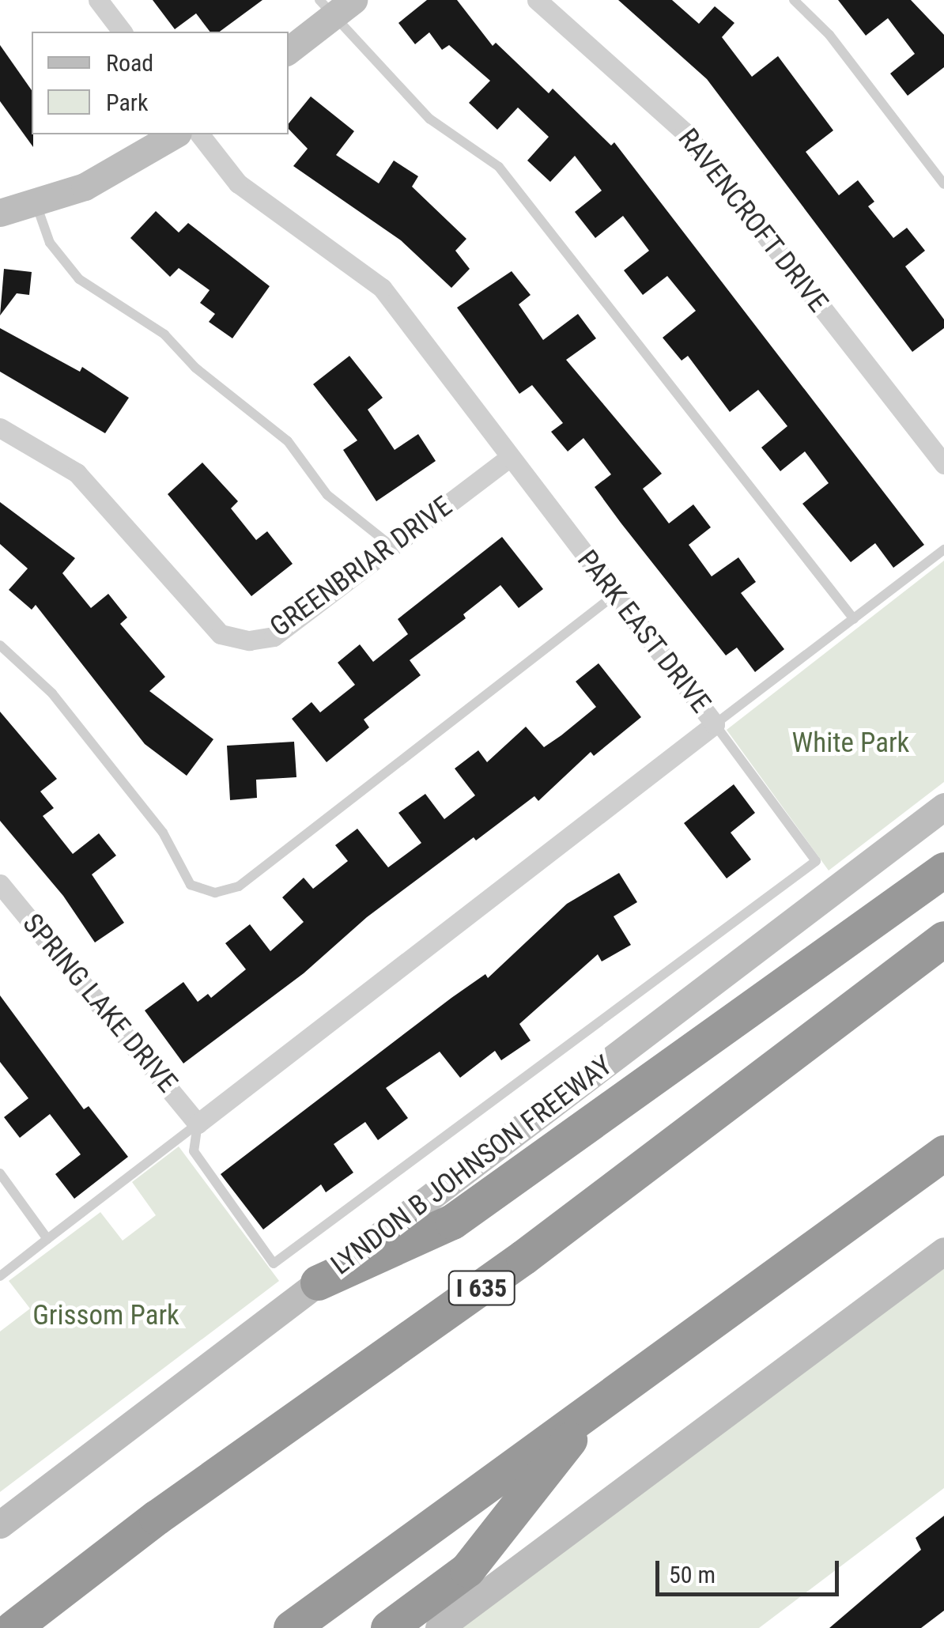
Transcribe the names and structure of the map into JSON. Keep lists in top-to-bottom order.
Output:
{
  "streets": {
    "highway": ["I 635"],
    "main road": ["LYNDON B JOHNSON FREEWAY"],
    "street": [
      "RAVENCROFT DRIVE",
      "GREENBRIAR DRIVE",
      "PARK EAST DRIVE",
      "SPRING LAKE DRIVE"
    ]
  },
  "crossings": [
    ["GREENBRIAR DRIVE", "PARK EAST DRIVE"],
    ["PARK EAST DRIVE", "SPRING LAKE DRIVE"]
  ],
  "parks": ["White Park", "Grissom Park"],
  "legend": ["Road", "Park"],
  "scale_bar": "50 m"
}
